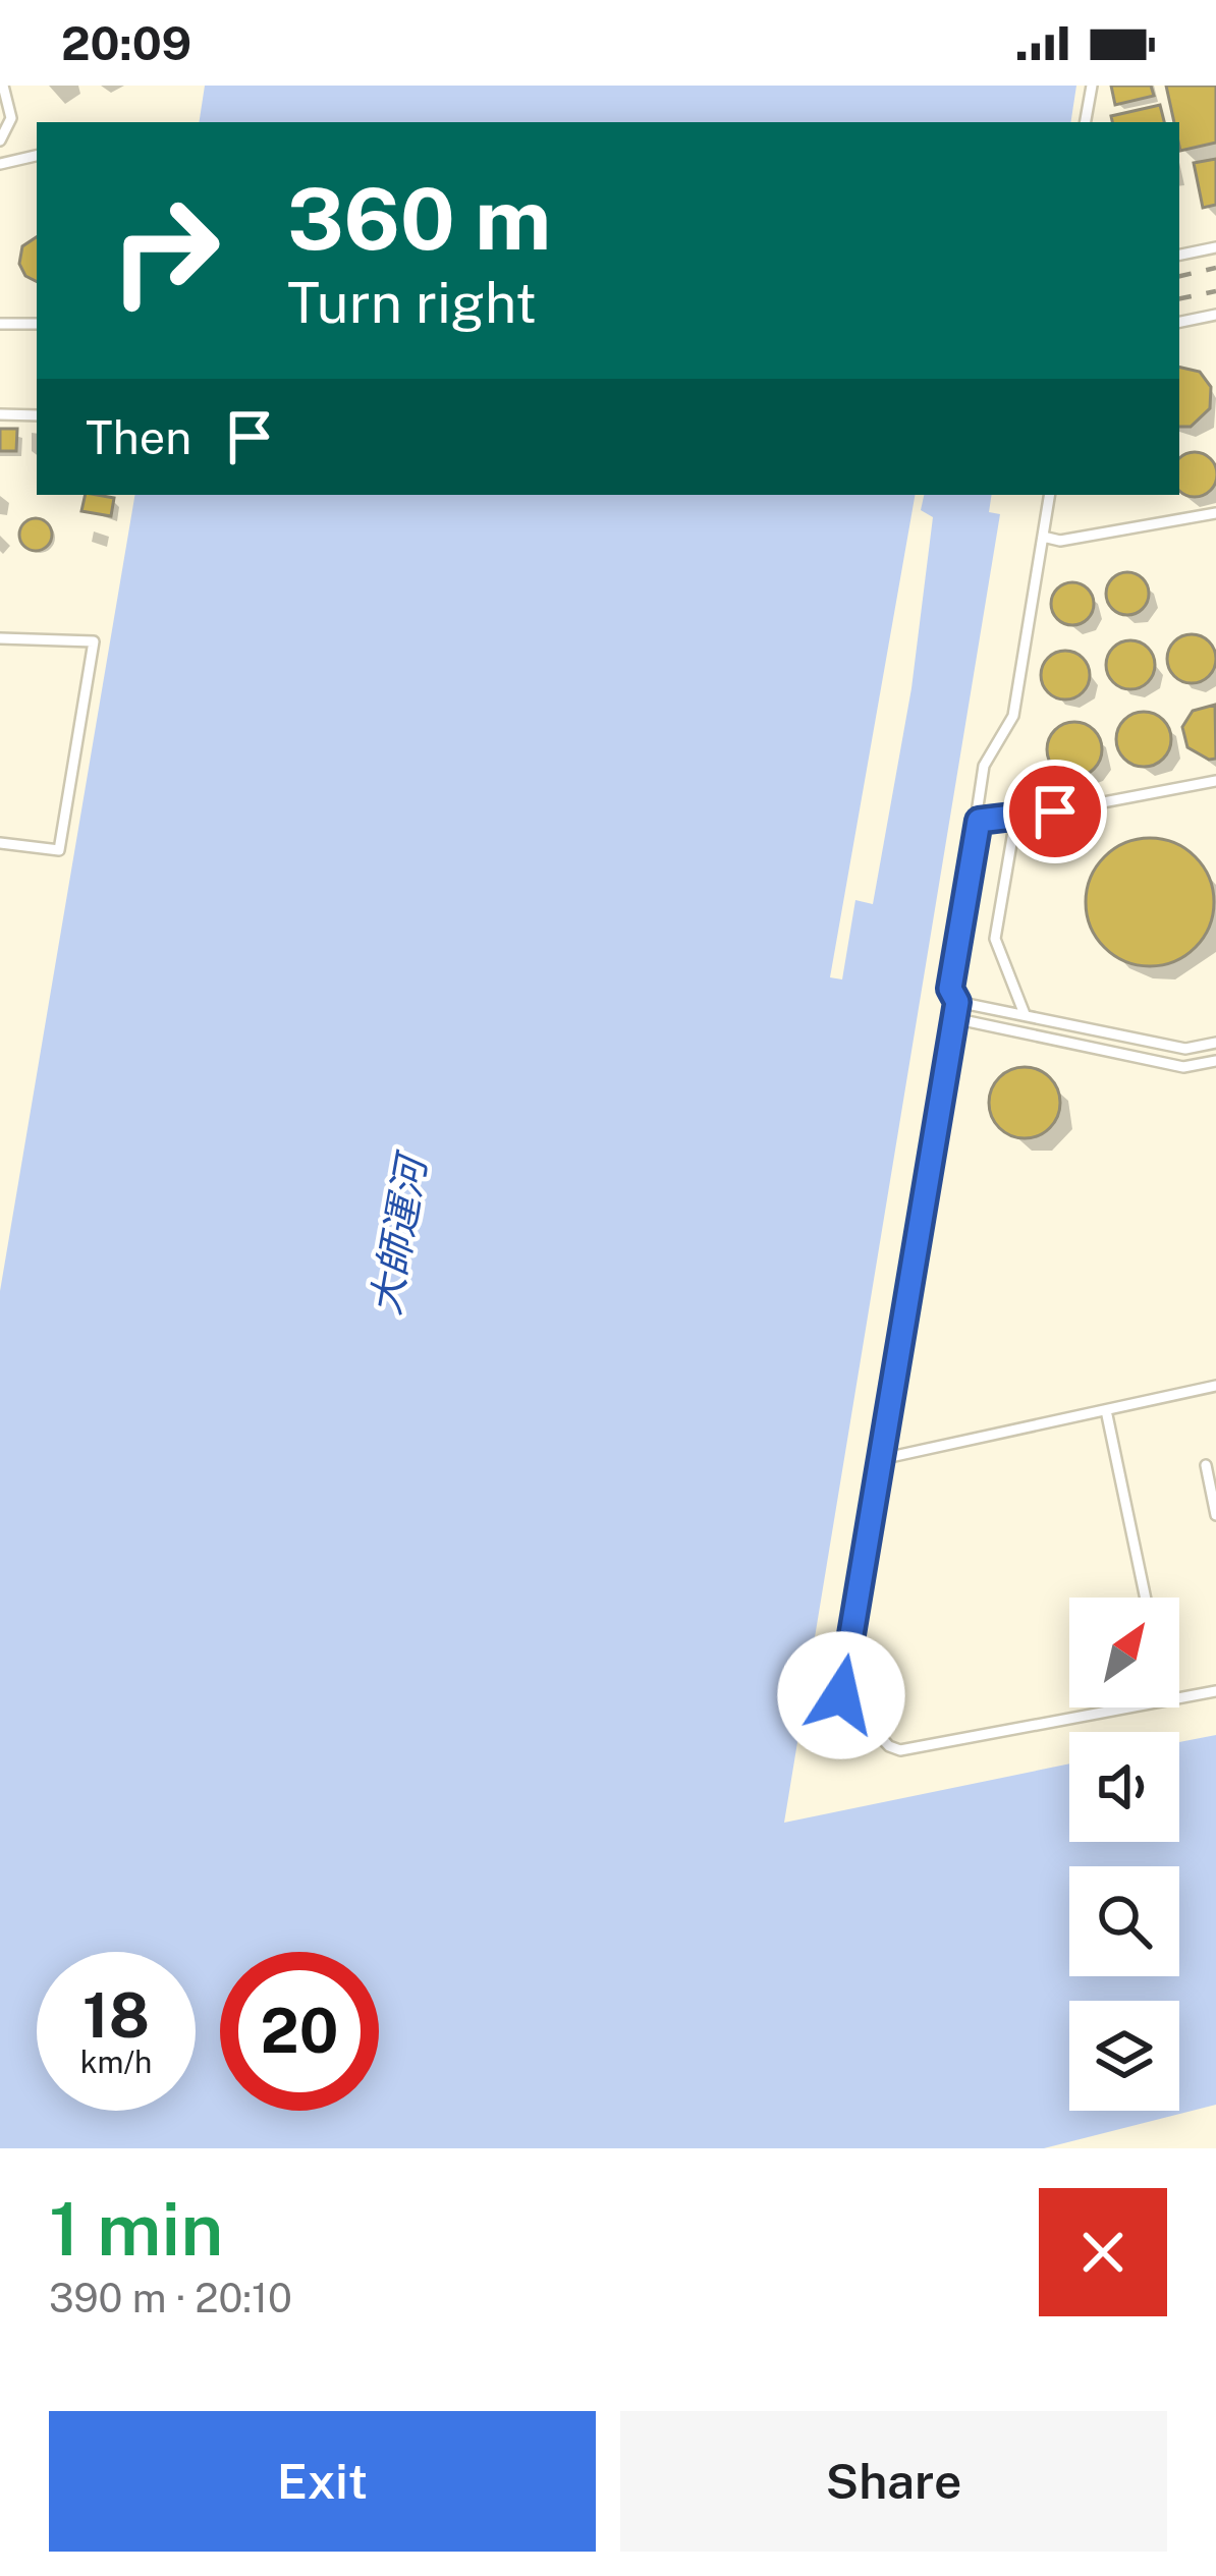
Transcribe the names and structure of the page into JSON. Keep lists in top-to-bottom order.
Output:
{
  "water": ["大師運河"],
  "north": "top right",
  "page": {
    "status": "20:09",
    "turn": ["360 m", "Turn right"],
    "then": "Then",
    "speed": "18 km/h",
    "limit": "20",
    "heading": ["1 min", "390 m · 20:10"],
    "buttons": ["Exit", "Share"]
  }
}
